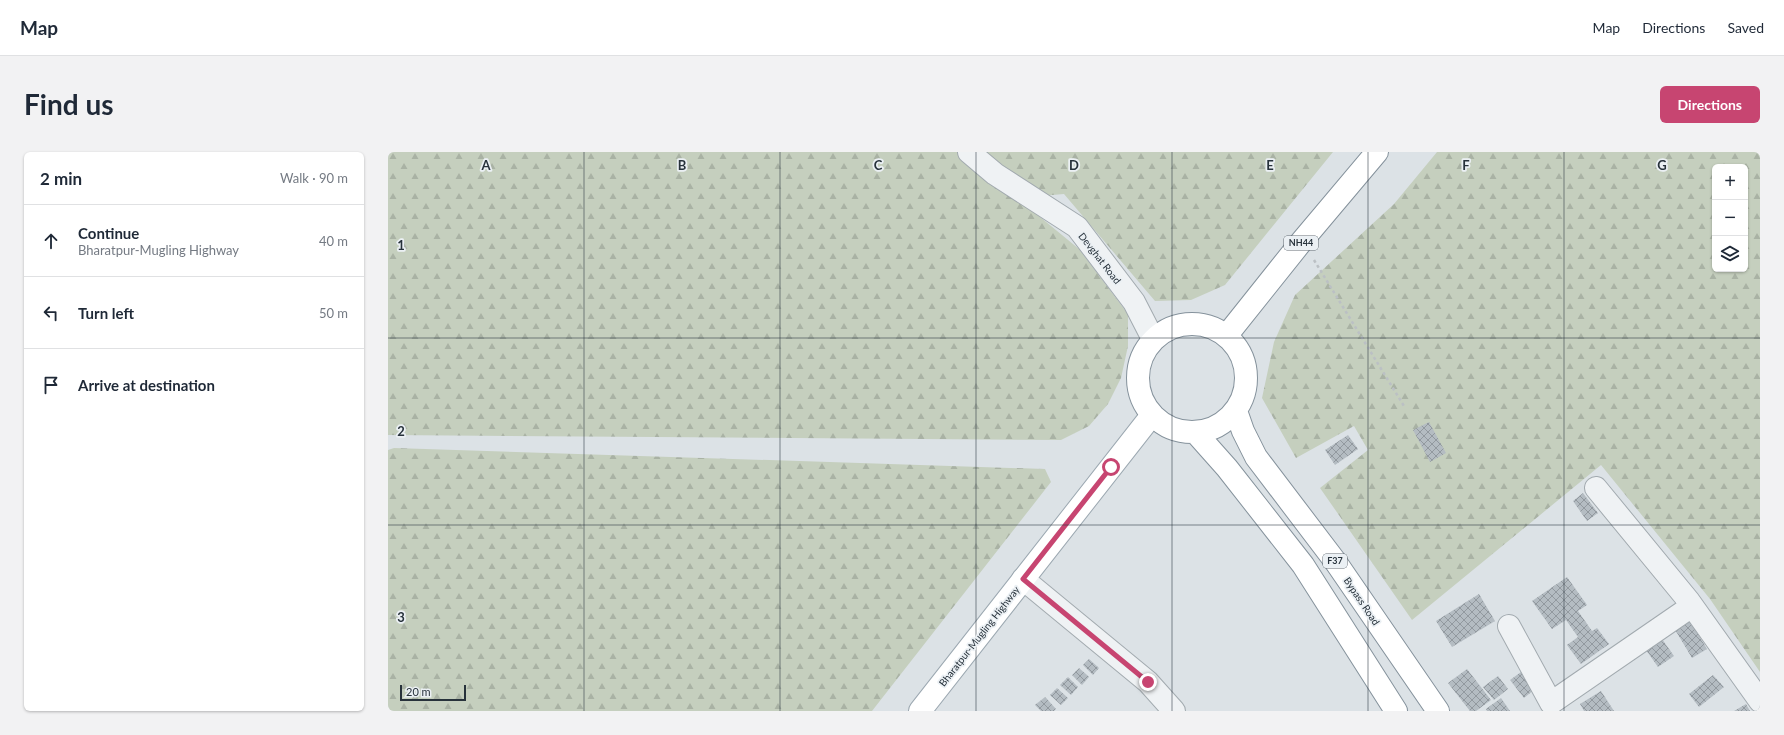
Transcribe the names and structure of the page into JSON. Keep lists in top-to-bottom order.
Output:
{
  "streets": {
    "main road": [
      "NH44",
      "F37",
      "Bypass Road",
      "Bharatpur-Mugling Highway"
    ],
    "street": ["Devghat Road"]
  },
  "crossings": [
    ["NH44", "Devghat Road"],
    ["NH44", "Bypass Road"],
    ["NH44", "Bharatpur-Mugling Highway"],
    ["Devghat Road", "Bypass Road"],
    ["Devghat Road", "Bharatpur-Mugling Highway"],
    ["Bypass Road", "Bharatpur-Mugling Highway"]
  ],
  "scale_bar": "20 m",
  "page": {
    "header": "Map",
    "nav": ["Map", "Directions", "Saved"],
    "buttons": "Directions",
    "title": "Find us",
    "heading": ["2 min", "Walk · 90 m"],
    "map_buttons": ["+", "−"],
    "list": [
      ["Continue", "Bharatpur-Mugling Highway", "40 m"],
      ["Turn left", "50 m"],
      "Arrive at destination"
    ],
    "scale": "20 m"
  },
  "grid": {
    "columns": [
      "A",
      "B",
      "C",
      "D",
      "E",
      "F",
      "G"
    ],
    "rows": ["1", "2", "3"]
  }
}
